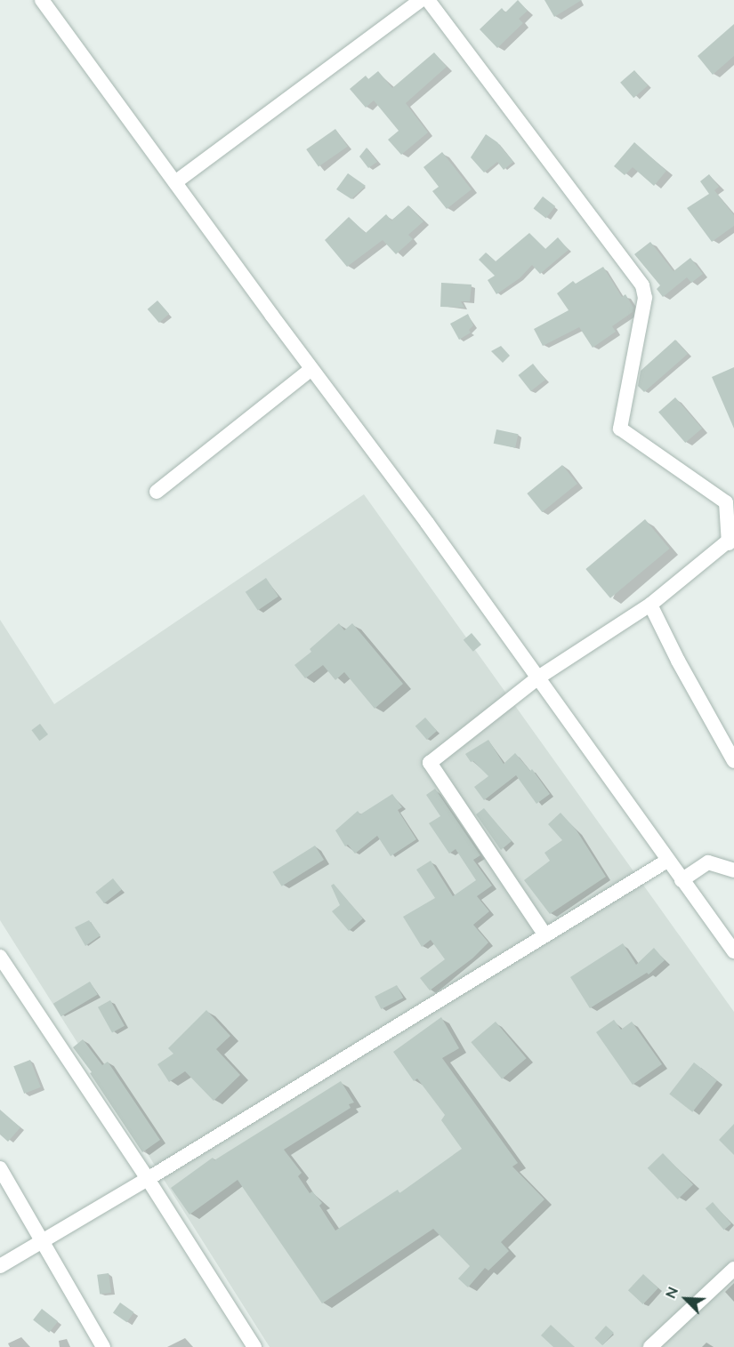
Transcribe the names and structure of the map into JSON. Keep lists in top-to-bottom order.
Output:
{
  "north": "top left"
}
